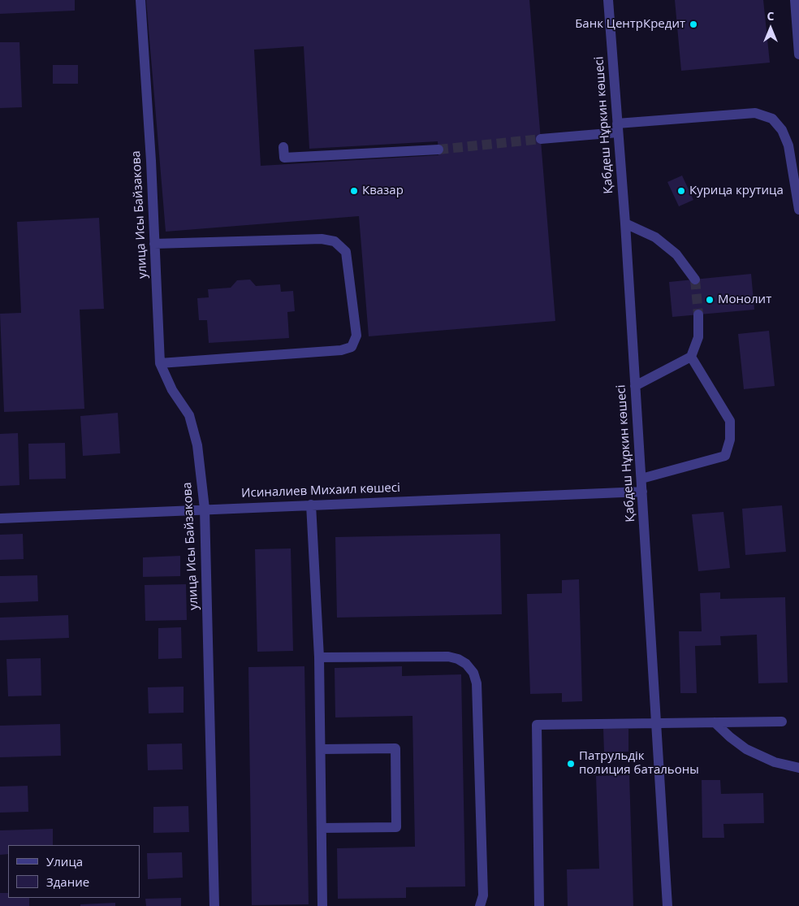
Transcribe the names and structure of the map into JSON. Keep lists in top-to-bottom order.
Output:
{
  "streets": {
    "street": ["Қабдеш Нұркин көшесі", "улица Исы Байзакова", "Исиналиев Михаил көшесі"]
  },
  "crossings": [
    ["Қабдеш Нұркин көшесі", "Исиналиев Михаил көшесі"],
    ["улица Исы Байзакова", "Исиналиев Михаил көшесі"]
  ],
  "places": [
    "Банк ЦентрКредит",
    "Квазар",
    "Курица крутица",
    "Монолит",
    "Патрульдік полиция батальоны"
  ],
  "legend": ["Улица", "Здание"],
  "north": "top"
}
